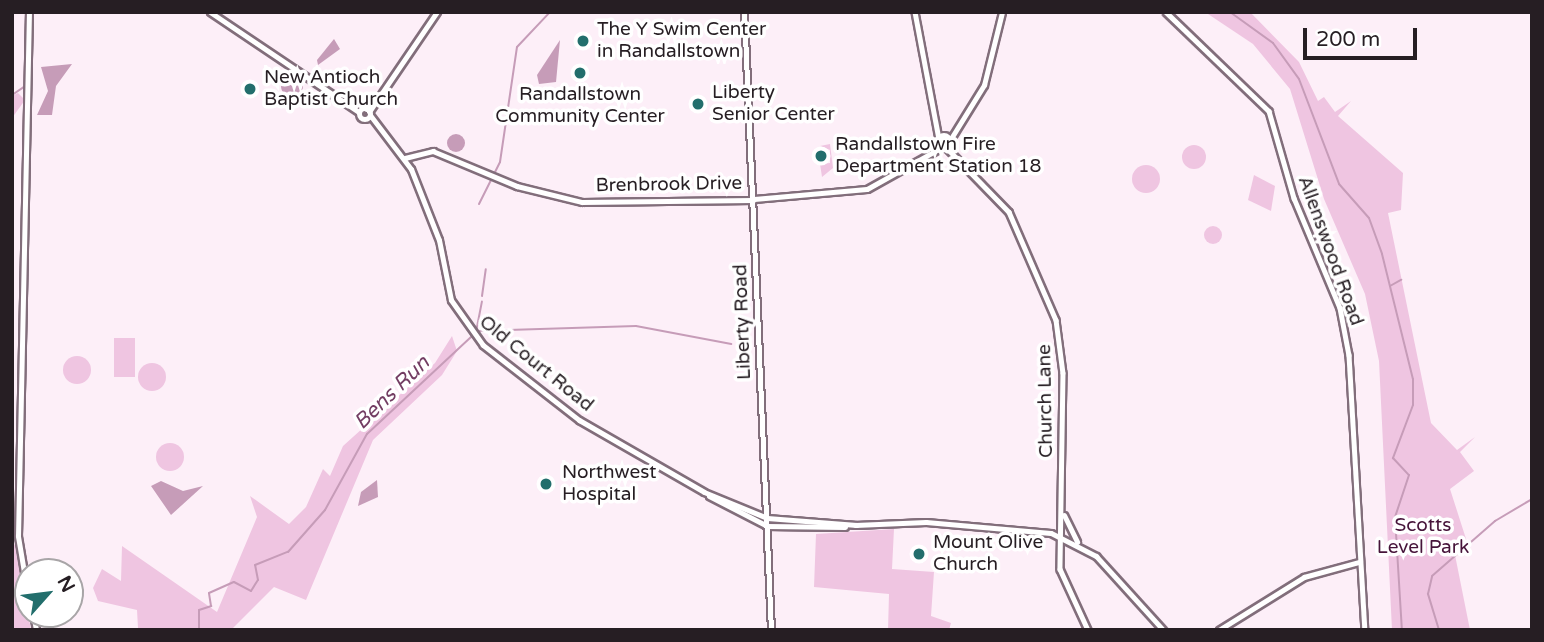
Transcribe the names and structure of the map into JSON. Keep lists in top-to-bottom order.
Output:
{
  "streets": {
    "main road": ["Brenbrook Drive", "Liberty Road", "Old Court Road"],
    "street": ["Allenswood Road", "Church Lane"]
  },
  "crossings": [
    ["Brenbrook Drive", "Liberty Road"],
    ["Brenbrook Drive", "Old Court Road"],
    ["Brenbrook Drive", "Church Lane"],
    ["Liberty Road", "Old Court Road"],
    ["Old Court Road", "Church Lane"]
  ],
  "water": ["Bens Run"],
  "parks": ["Scotts Level Park"],
  "places": [
    "The Y Swim Center in Randallstown",
    "Randallstown Community Center",
    "New Antioch Baptist Church",
    "Liberty Senior Center",
    "Randallstown Fire Department Station 18",
    "Northwest Hospital",
    "Mount Olive Church"
  ],
  "scale_bar": "200 m",
  "north": "top right"
}
